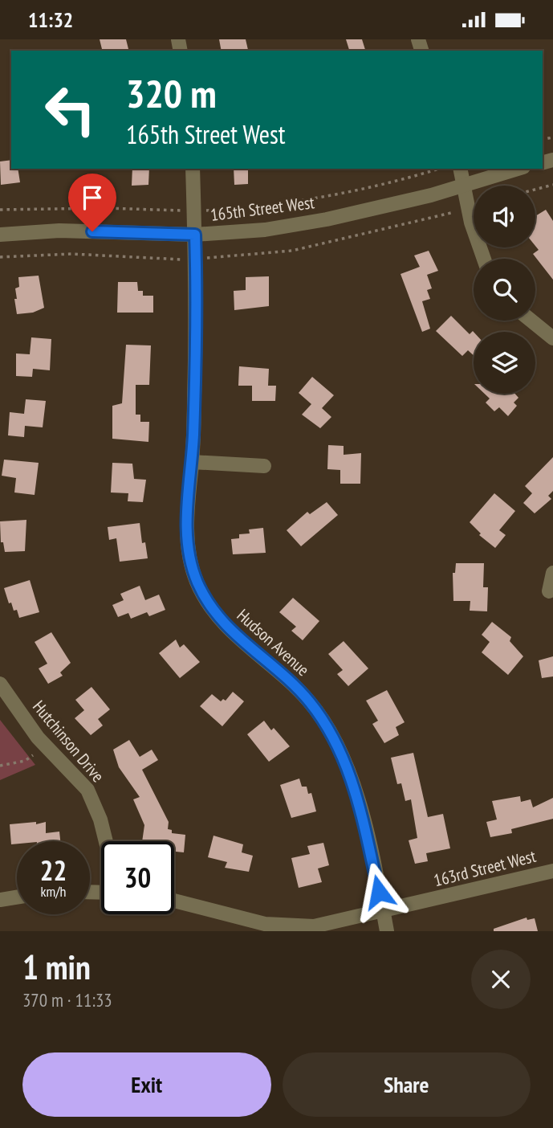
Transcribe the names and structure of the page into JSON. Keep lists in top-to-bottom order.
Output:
{
  "streets": {
    "street": [
      "165th Street West",
      "Hudson Avenue",
      "Hutchinson Drive",
      "163rd Street West"
    ]
  },
  "crossings": [
    ["165th Street West", "Hudson Avenue"],
    ["Hudson Avenue", "163rd Street West"]
  ],
  "page": {
    "status": "11:32",
    "turn": ["320 m", "165th Street West"],
    "speed": "22 km/h",
    "limit": "30",
    "heading": ["1 min", "370 m · 11:33"],
    "buttons": ["Exit", "Share"]
  }
}
